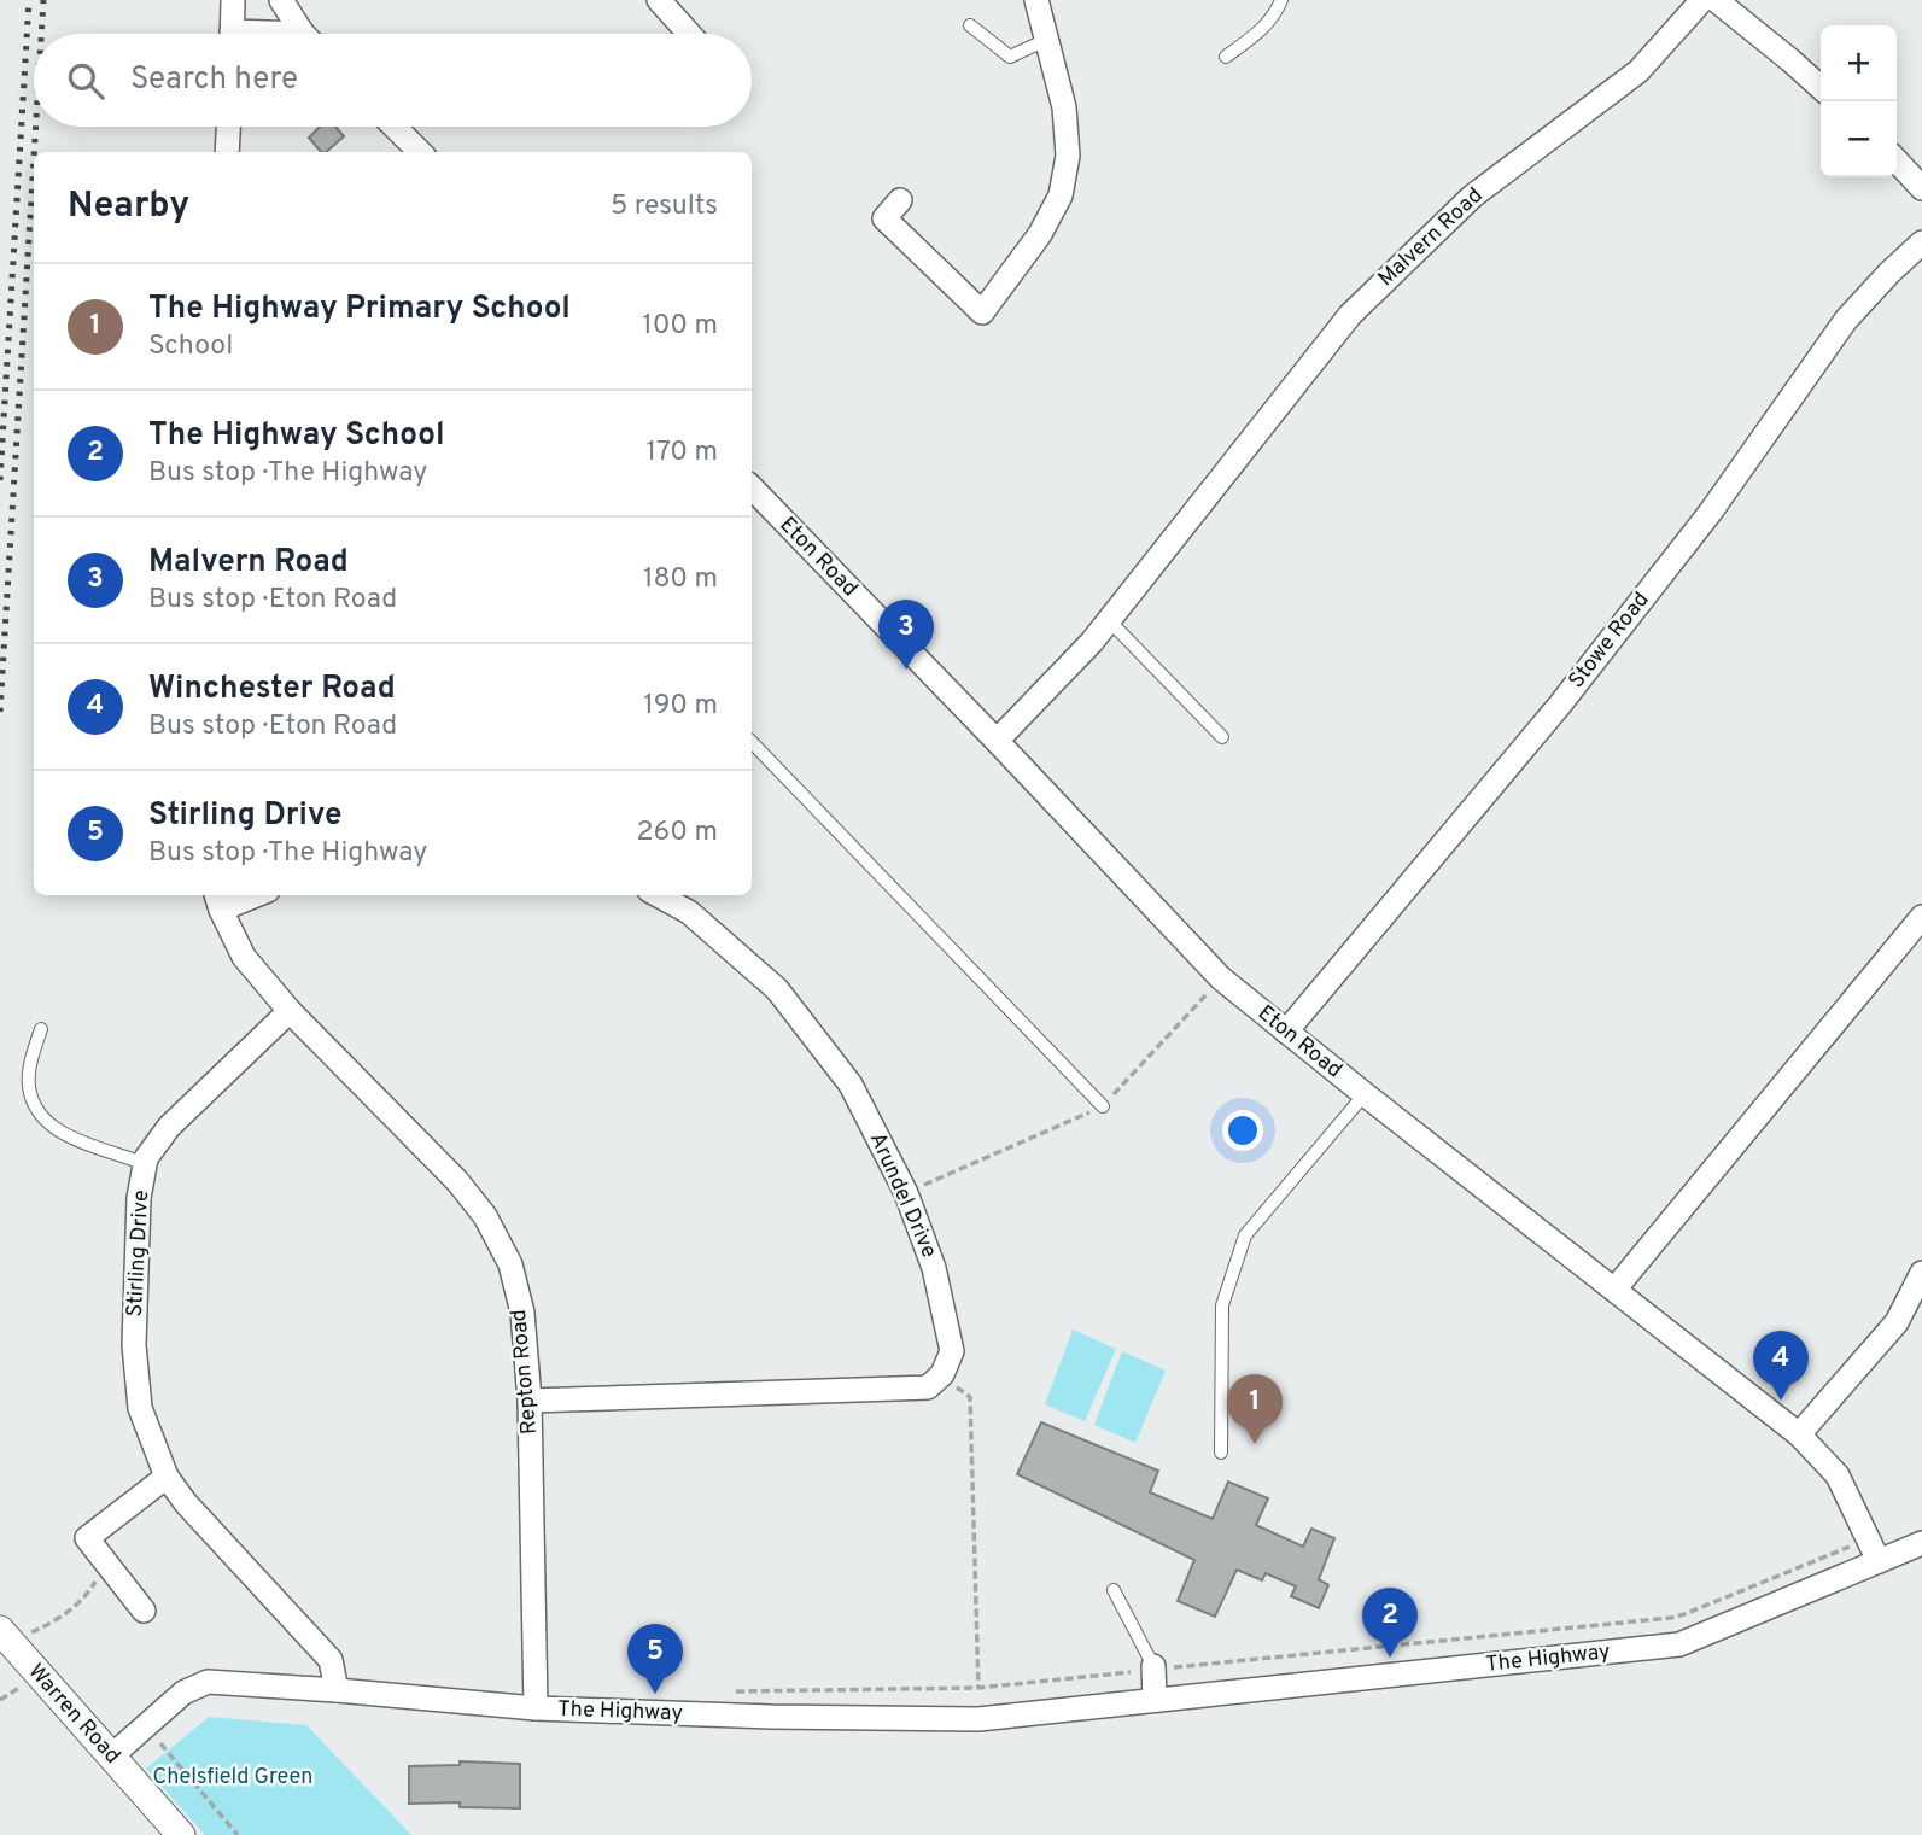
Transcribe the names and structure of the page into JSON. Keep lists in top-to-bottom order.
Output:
{
  "streets": {
    "street": [
      "Malvern Road",
      "Eton Road",
      "Stowe Road",
      "Arundel Drive",
      "Stirling Drive",
      "Repton Road",
      "The Highway",
      "Warren Road"
    ]
  },
  "crossings": [
    ["Malvern Road", "Eton Road"],
    ["Eton Road", "Stowe Road"],
    ["Eton Road", "The Highway"],
    ["Stirling Drive", "Repton Road"],
    ["Stirling Drive", "The Highway"],
    ["Repton Road", "The Highway"],
    ["The Highway", "Warren Road"]
  ],
  "parks": ["Chelsfield Green"],
  "page": {
    "map_buttons": ["+", "−"],
    "search": "Search here",
    "heading": ["Nearby", "5 results"],
    "list": [
      {
        "mark": "1",
        "name": "The Highway Primary School",
        "note": "School",
        "value": "100 m"
      },
      {
        "mark": "2",
        "name": "The Highway School",
        "note": "Bus stop · The Highway",
        "value": "170 m"
      },
      {
        "mark": "3",
        "name": "Malvern Road",
        "note": "Bus stop · Eton Road",
        "value": "180 m"
      },
      {
        "mark": "4",
        "name": "Winchester Road",
        "note": "Bus stop · Eton Road",
        "value": "190 m"
      },
      {
        "mark": "5",
        "name": "Stirling Drive",
        "note": "Bus stop · The Highway",
        "value": "260 m"
      }
    ],
    "pins": [
      "3",
      "4",
      "1",
      "2",
      "5"
    ]
  }
}
